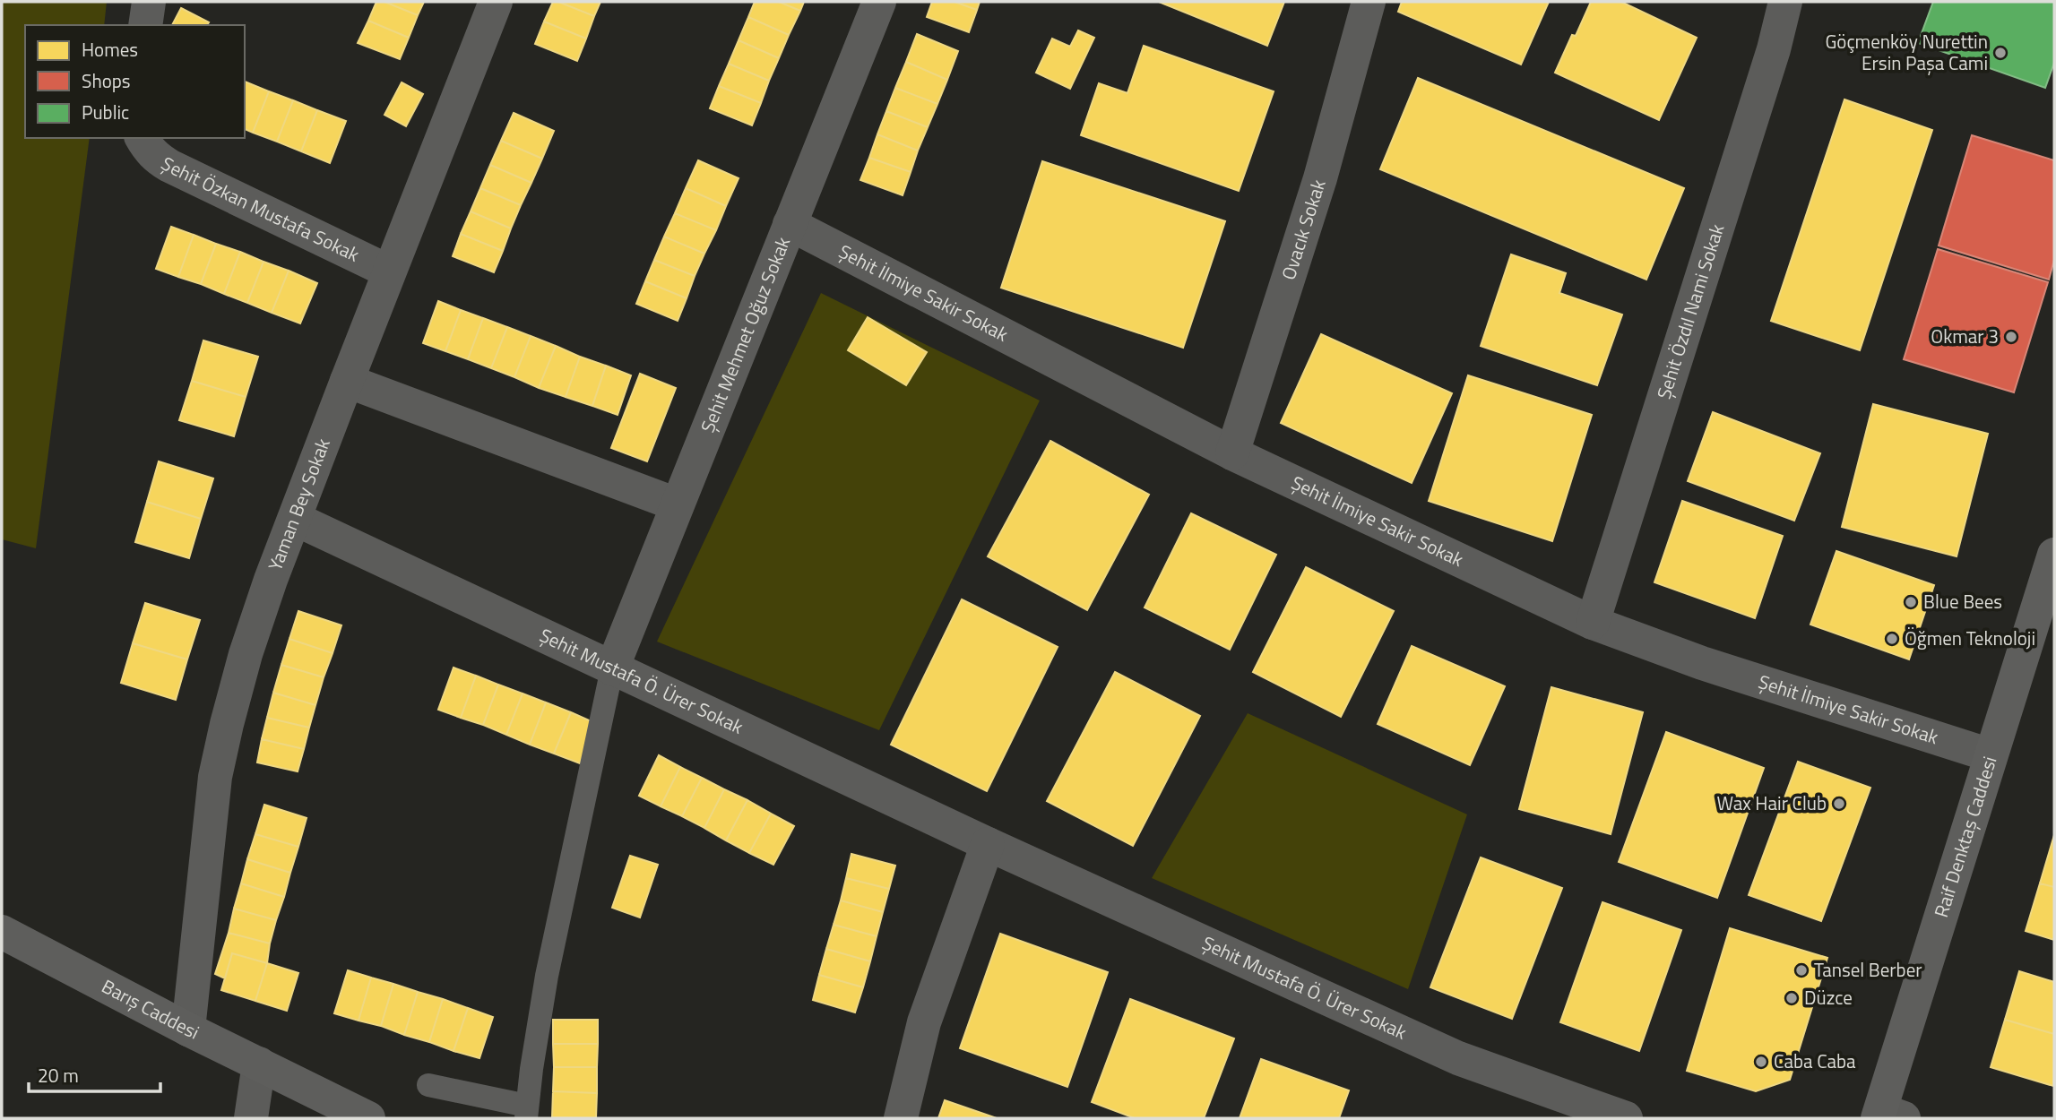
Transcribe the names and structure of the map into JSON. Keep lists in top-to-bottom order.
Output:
{
  "streets": {
    "street": [
      "Şehit Özkan Mustafa Sokak",
      "Ovacık Sokak",
      "Şehit İlmiye Sakir Sokak",
      "Şehit Özdıl Nami Sokak",
      "Şehit Mehmet Oğuz Sokak",
      "Yaman Bey Sokak",
      "Şehit Mustafa Ö. Ürer Sokak",
      "Raif Denktaş Caddesi",
      "Barış Caddesi"
    ]
  },
  "crossings": [
    ["Şehit Özkan Mustafa Sokak", "Yaman Bey Sokak"],
    ["Ovacık Sokak", "Şehit İlmiye Sakir Sokak"],
    ["Şehit İlmiye Sakir Sokak", "Şehit Özdıl Nami Sokak"],
    ["Şehit İlmiye Sakir Sokak", "Şehit Mehmet Oğuz Sokak"],
    ["Şehit İlmiye Sakir Sokak", "Raif Denktaş Caddesi"],
    ["Şehit Mehmet Oğuz Sokak", "Şehit Mustafa Ö. Ürer Sokak"],
    ["Yaman Bey Sokak", "Şehit Mustafa Ö. Ürer Sokak"],
    ["Yaman Bey Sokak", "Barış Caddesi"]
  ],
  "places": [
    "Göçmenköy Nurettin Ersin Paşa Cami",
    "Okmar 3",
    "Blue Bees",
    "Öğmen Teknoloji",
    "Wax Hair Club",
    "Tansel Berber",
    "Düzce",
    "Caba Caba"
  ],
  "legend": ["Homes", "Shops", "Public"],
  "scale_bar": "20 m"
}
